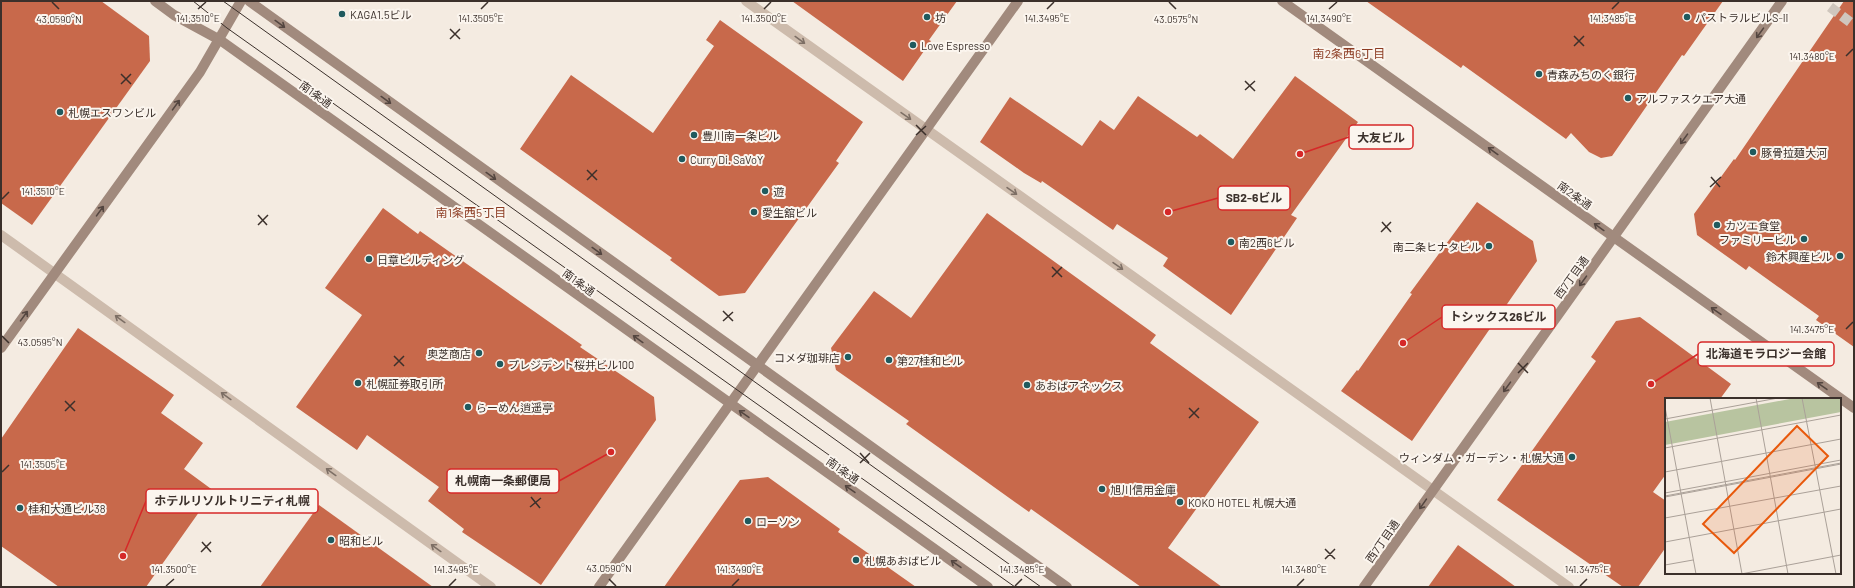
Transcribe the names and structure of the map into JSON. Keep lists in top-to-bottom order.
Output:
{
  "streets": {
    "street": ["南1条通", "南2条通", "西7丁目通"]
  },
  "crossings": [
    ["南2条通", "西7丁目通"]
  ],
  "one_way": ["南2条通", "西7丁目通"],
  "districts": ["南2条西6丁目", "南1条西5丁目"],
  "places": [
    "KAGA1.5ビル",
    "坊",
    "パストラルビルS-II",
    "Love Espresso",
    "青森みちのく銀行",
    "アルファスクエア大通",
    "札幌エスワンビル",
    "豊川南一条ビル",
    "豚骨拉麺大河",
    "大友ビル",
    "Curry Di. SaVoY",
    "遊",
    "愛生舘ビル",
    "SB2-6ビル",
    "カツエ食堂",
    "ファミリービル",
    "南2西6ビル",
    "南二条ヒナタビル",
    "鈴木興産ビル",
    "日章ビルディング",
    "トシックス26ビル",
    "奥芝商店",
    "コメダ珈琲店",
    "第27桂和ビル",
    "プレジデント桜井ビル100",
    "札幌証券取引所",
    "北海道モラロジー会館",
    "あおばアネックス",
    "らーめん逍遥亭",
    "札幌南一条郵便局",
    "ウィンダム・ガーデン・札幌大通",
    "旭川信用金庫",
    "KOKO HOTEL 札幌大通",
    "桂和大通ビル38",
    "ローソン",
    "昭和ビル",
    "ホテルリソルトリニティ札幌",
    "札幌あおばビル"
  ],
  "coordinates": [
    "141.3510°E",
    "141.3505°E",
    "141.3500°E",
    "141.3495°E",
    "141.3490°E",
    "141.3485°E",
    "43.0590°N",
    "43.0575°N",
    "141.3480°E",
    "141.3475°E",
    "43.0595°N"
  ]
}
